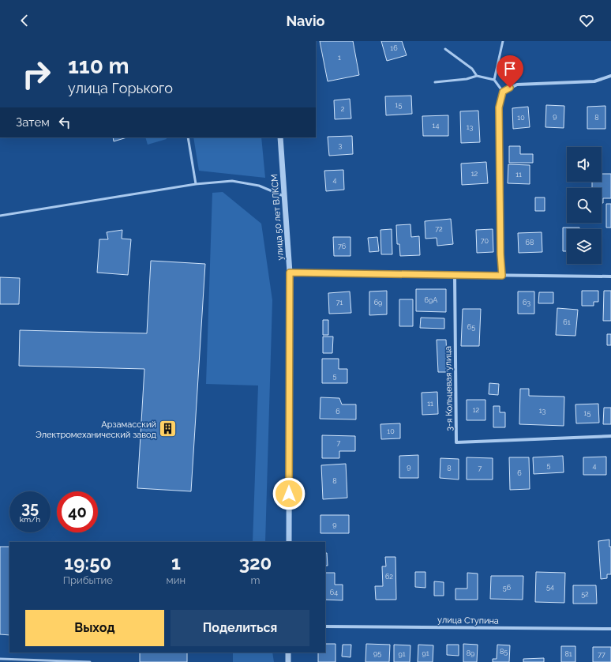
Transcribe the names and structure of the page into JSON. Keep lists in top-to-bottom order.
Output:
{
  "streets": {
    "street": ["улица 50 лет ВЛКСМ", "3-я Кольцевая улица", "улица Ступина"]
  },
  "places": {
    "building": ["Арзамасский Электромеханический завод"]
  },
  "house_numbers": [
    "16",
    "1",
    "15",
    "2",
    "9",
    "10",
    "8",
    "14",
    "13",
    "3",
    "12",
    "11",
    "4",
    "72",
    "70",
    "68",
    "76",
    "69А",
    "71",
    "69",
    "63",
    "61",
    "65",
    "5",
    "11",
    "12",
    "13",
    "6",
    "15",
    "10",
    "7",
    "5",
    "4",
    "9",
    "8",
    "7",
    "6",
    "8",
    "9",
    "62",
    "54",
    "56",
    "64",
    "52",
    "85",
    "95",
    "91",
    "89",
    "91",
    "81",
    "77"
  ],
  "page": {
    "header": "Navio",
    "turn": ["110 m", "улица Горького"],
    "then": "Затем",
    "speed": "35 km/h",
    "limit": "40",
    "eta": [
      "19:50",
      "Прибытие",
      "1",
      "мин",
      "320",
      "m"
    ],
    "buttons": ["Выход", "Поделиться"]
  }
}
